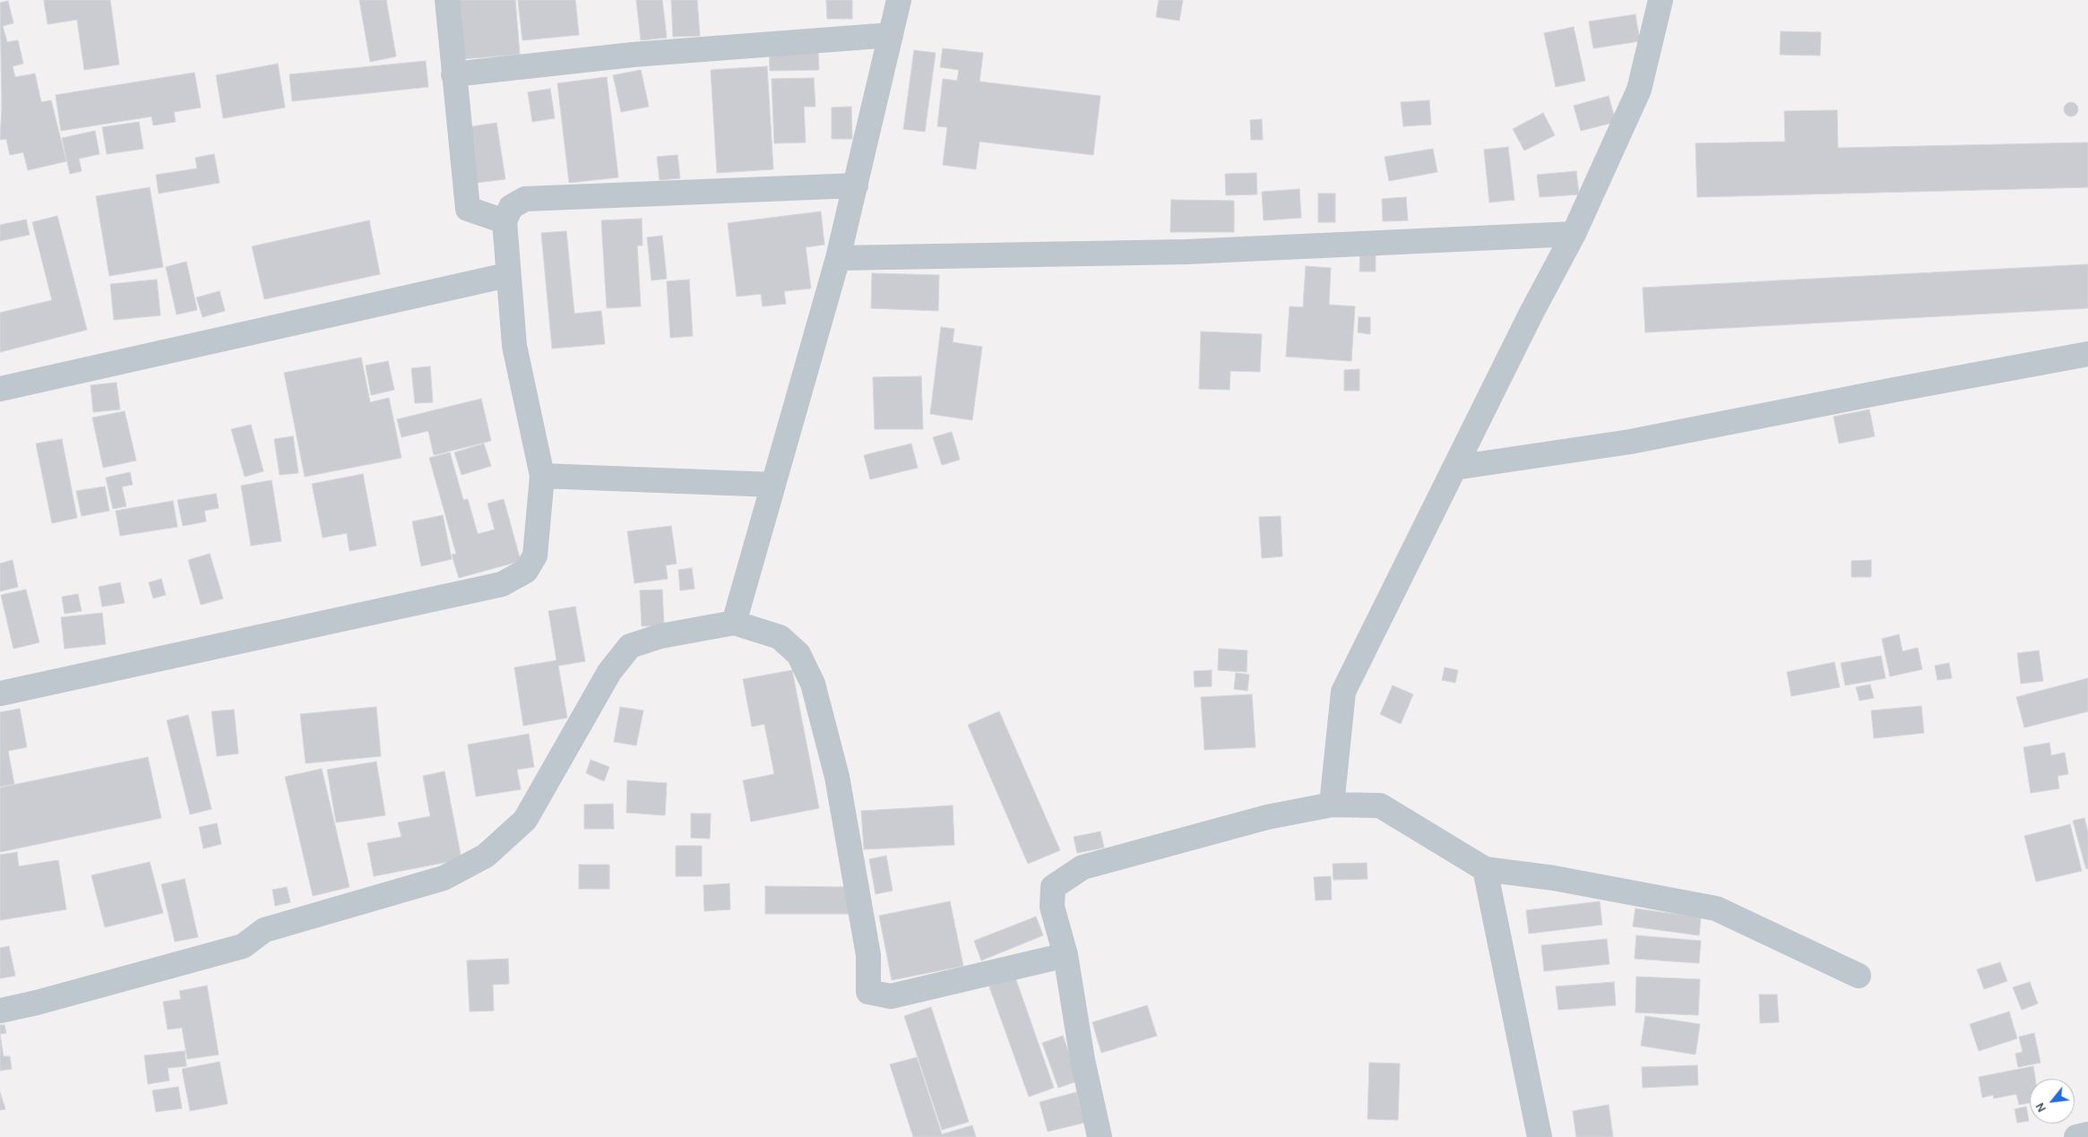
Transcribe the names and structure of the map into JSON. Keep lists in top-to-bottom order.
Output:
{
  "north": "bottom left"
}
